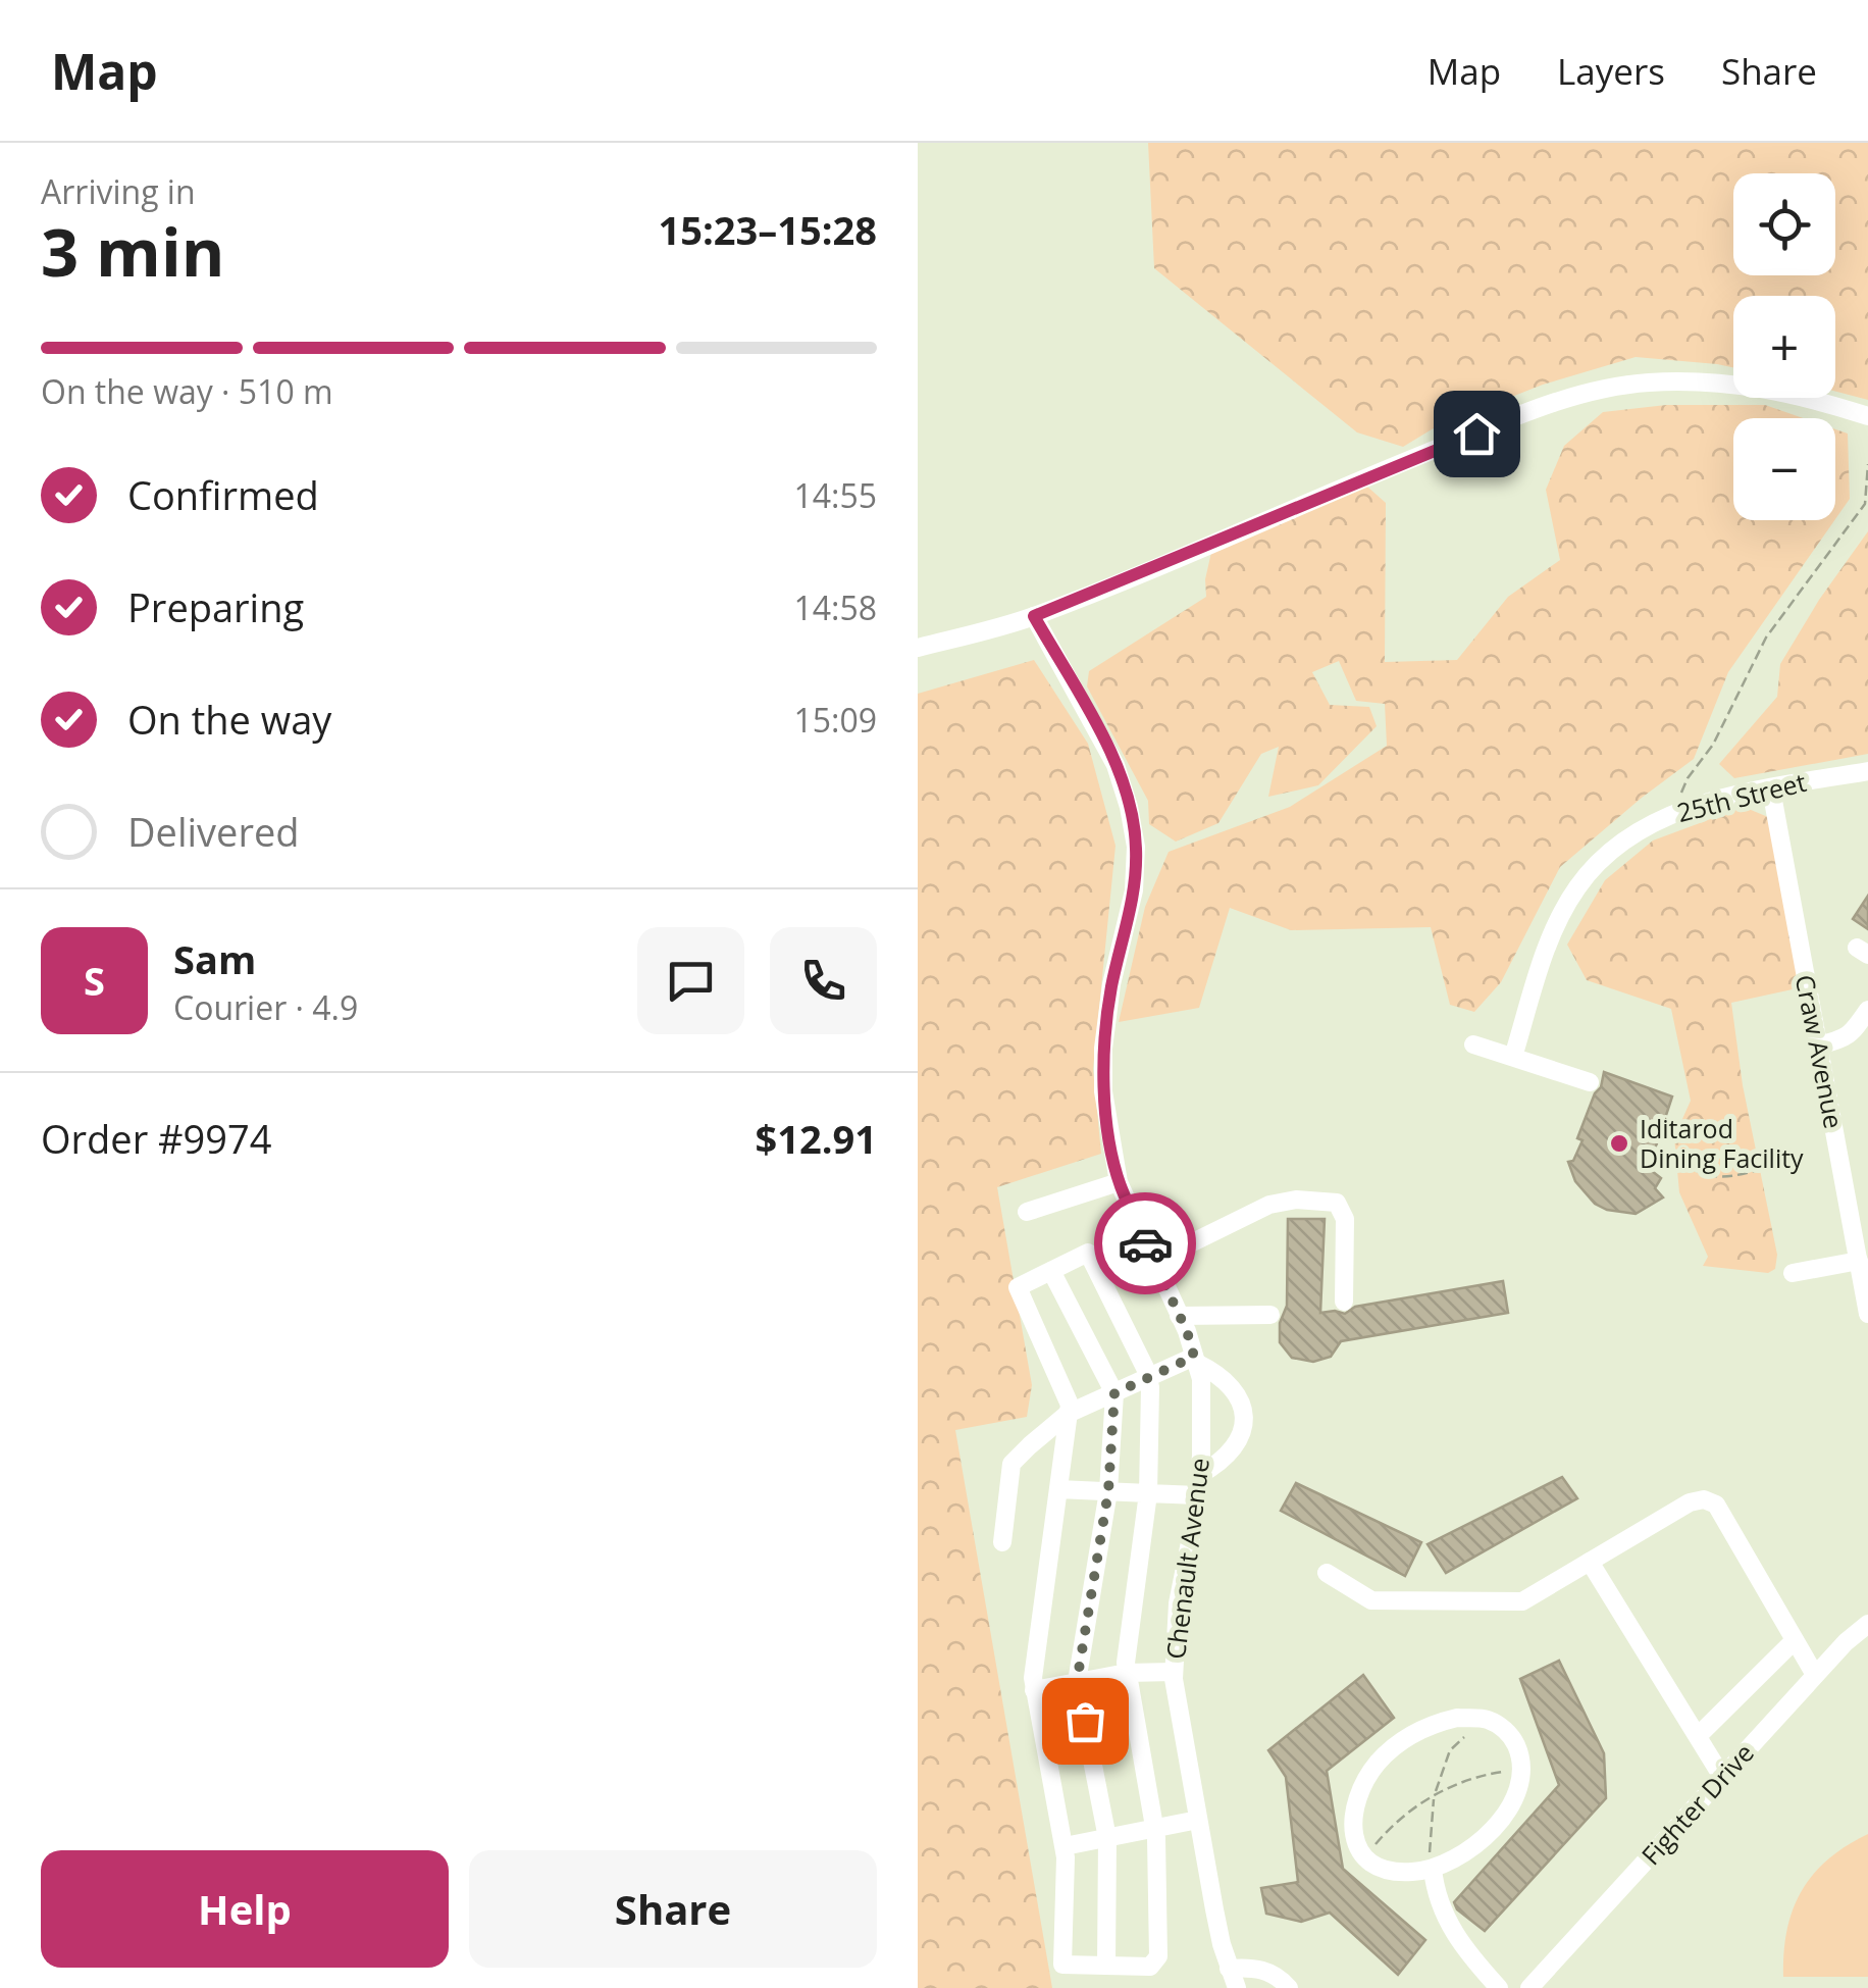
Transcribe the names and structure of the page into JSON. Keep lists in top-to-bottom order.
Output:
{
  "streets": {
    "street": [
      "25th Street",
      "Craw Avenue",
      "Chenault Avenue",
      "Fighter Drive"
    ]
  },
  "crossings": [
    ["25th Street", "Craw Avenue"]
  ],
  "places": ["Iditarod Dining Facility"],
  "page": {
    "header": "Map",
    "nav": ["Map", "Layers", "Share"],
    "heading": ["3 min", "Arriving in", "15:23–15:28"],
    "panel": [
      "Sam",
      "Courier · 4.9",
      "Order #9974",
      "$12.91"
    ],
    "map_buttons": ["+", "−"],
    "bar": "On the way · 510 m",
    "list": [
      ["Confirmed", "14:55"],
      ["Preparing", "14:58"],
      ["On the way", "15:09"],
      "Delivered"
    ],
    "round": "S",
    "buttons": ["Help", "Share"]
  }
}
